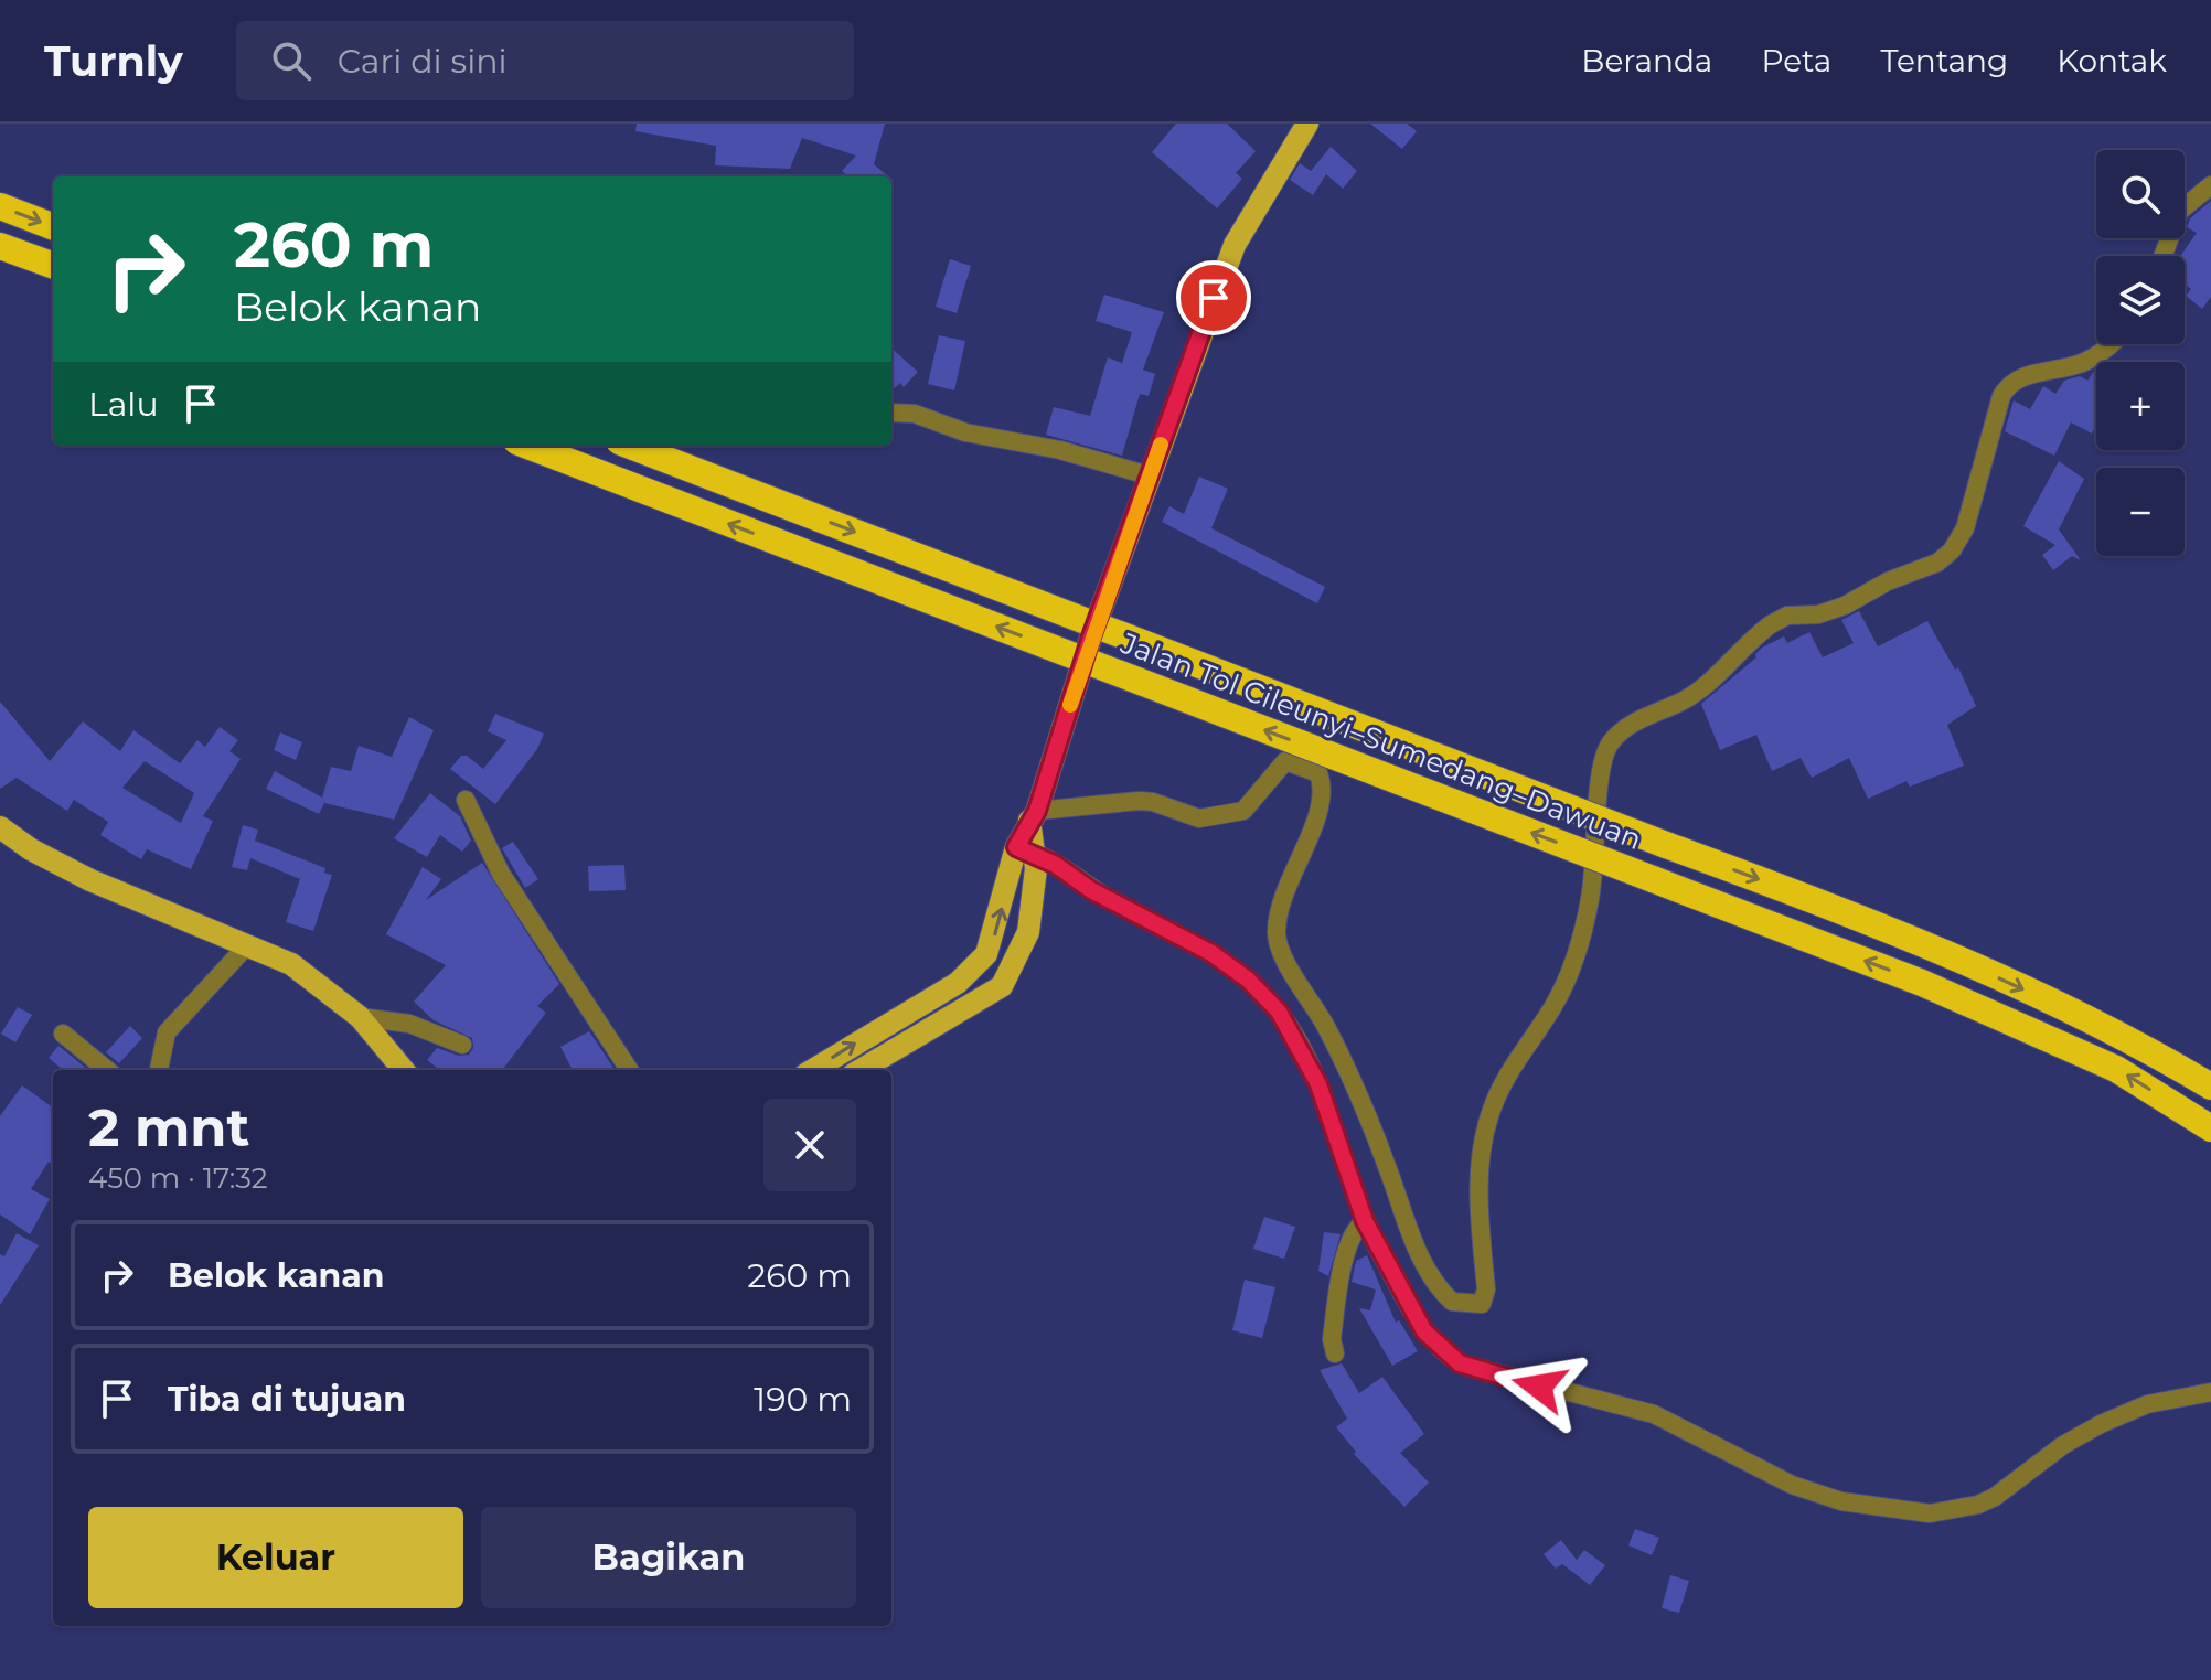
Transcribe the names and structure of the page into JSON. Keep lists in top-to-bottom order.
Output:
{
  "streets": {
    "highway": ["Jalan Tol Cileunyi–Sumedang–Dawuan"]
  },
  "page": {
    "header": "Turnly",
    "search": "Cari di sini",
    "nav": [
      "Beranda",
      "Peta",
      "Tentang",
      "Kontak"
    ],
    "map_buttons": ["+", "−"],
    "turn": ["260 m", "Belok kanan"],
    "then": "Lalu",
    "heading": ["2 mnt", "450 m · 17:32"],
    "list": [
      {
        "name": "Belok kanan",
        "value": "260 m"
      },
      {
        "name": "Tiba di tujuan",
        "value": "190 m"
      }
    ],
    "buttons": ["Keluar", "Bagikan"]
  }
}
